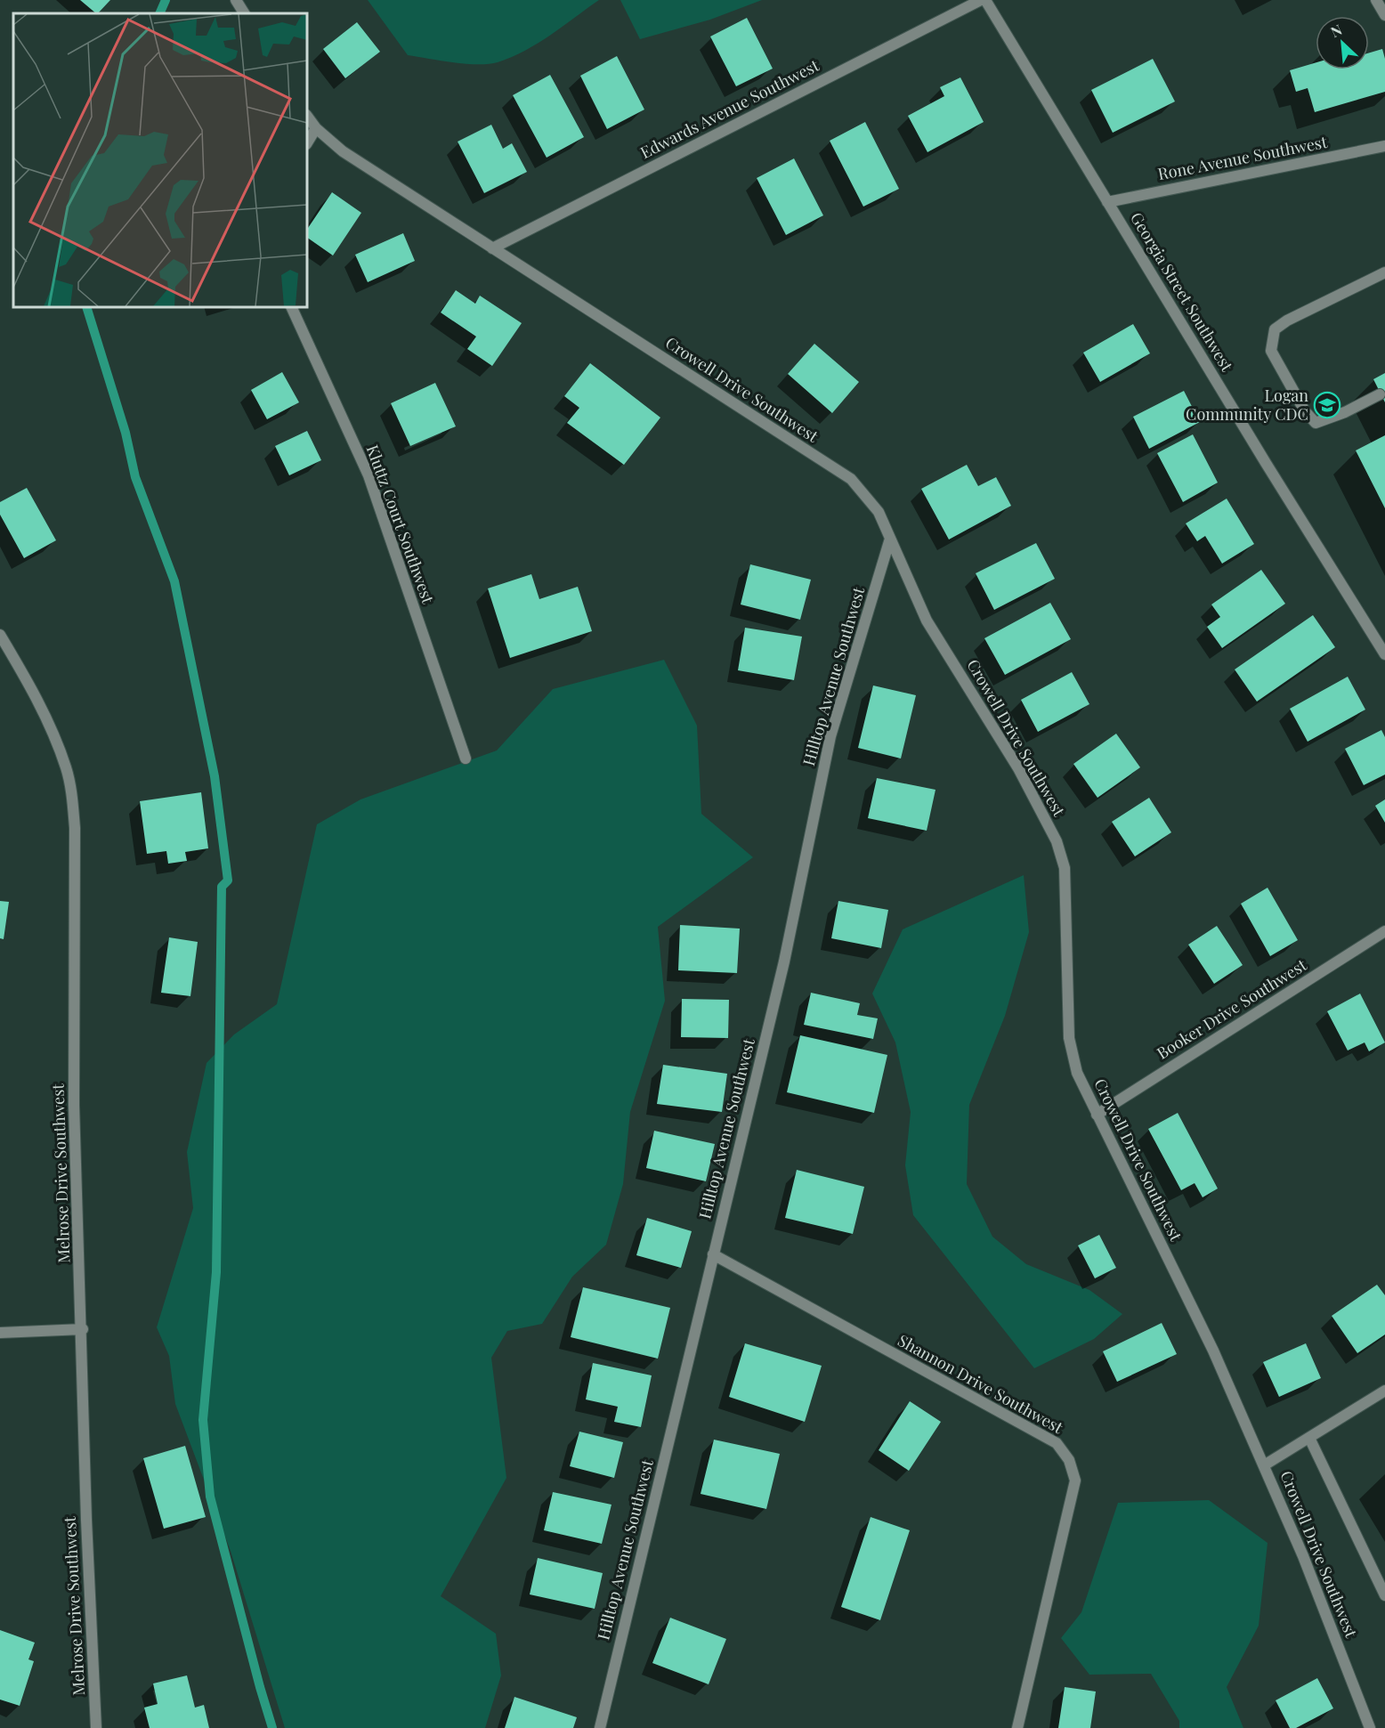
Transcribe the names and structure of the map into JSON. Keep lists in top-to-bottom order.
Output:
{
  "streets": {
    "street": [
      "Edwards Avenue Southwest",
      "Rone Avenue Southwest",
      "Georgia Street Southwest",
      "Crowell Drive Southwest",
      "Kluttz Court Southwest",
      "Hilltop Avenue Southwest",
      "Booker Drive Southwest",
      "Melrose Drive Southwest",
      "Shannon Drive Southwest"
    ]
  },
  "crossings": [
    ["Edwards Avenue Southwest", "Georgia Street Southwest"],
    ["Edwards Avenue Southwest", "Crowell Drive Southwest"],
    ["Rone Avenue Southwest", "Georgia Street Southwest"],
    ["Crowell Drive Southwest", "Hilltop Avenue Southwest"],
    ["Crowell Drive Southwest", "Booker Drive Southwest"],
    ["Hilltop Avenue Southwest", "Shannon Drive Southwest"]
  ],
  "places": {
    "school or university": ["Logan Community CDC"]
  },
  "north": "top left"
}
